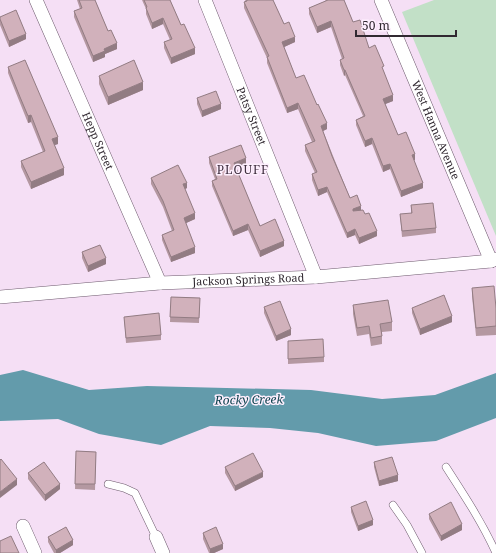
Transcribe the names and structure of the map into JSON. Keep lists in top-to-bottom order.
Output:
{
  "streets": {
    "street": [
      "Patsy Street",
      "West Hanna Avenue",
      "Hepp Street",
      "Jackson Springs Road"
    ]
  },
  "crossings": [
    ["Patsy Street", "Jackson Springs Road"],
    ["West Hanna Avenue", "Jackson Springs Road"],
    ["Hepp Street", "Jackson Springs Road"]
  ],
  "districts": ["PLOUFF"],
  "water": ["Rocky Creek"],
  "scale_bar": "50 m"
}
